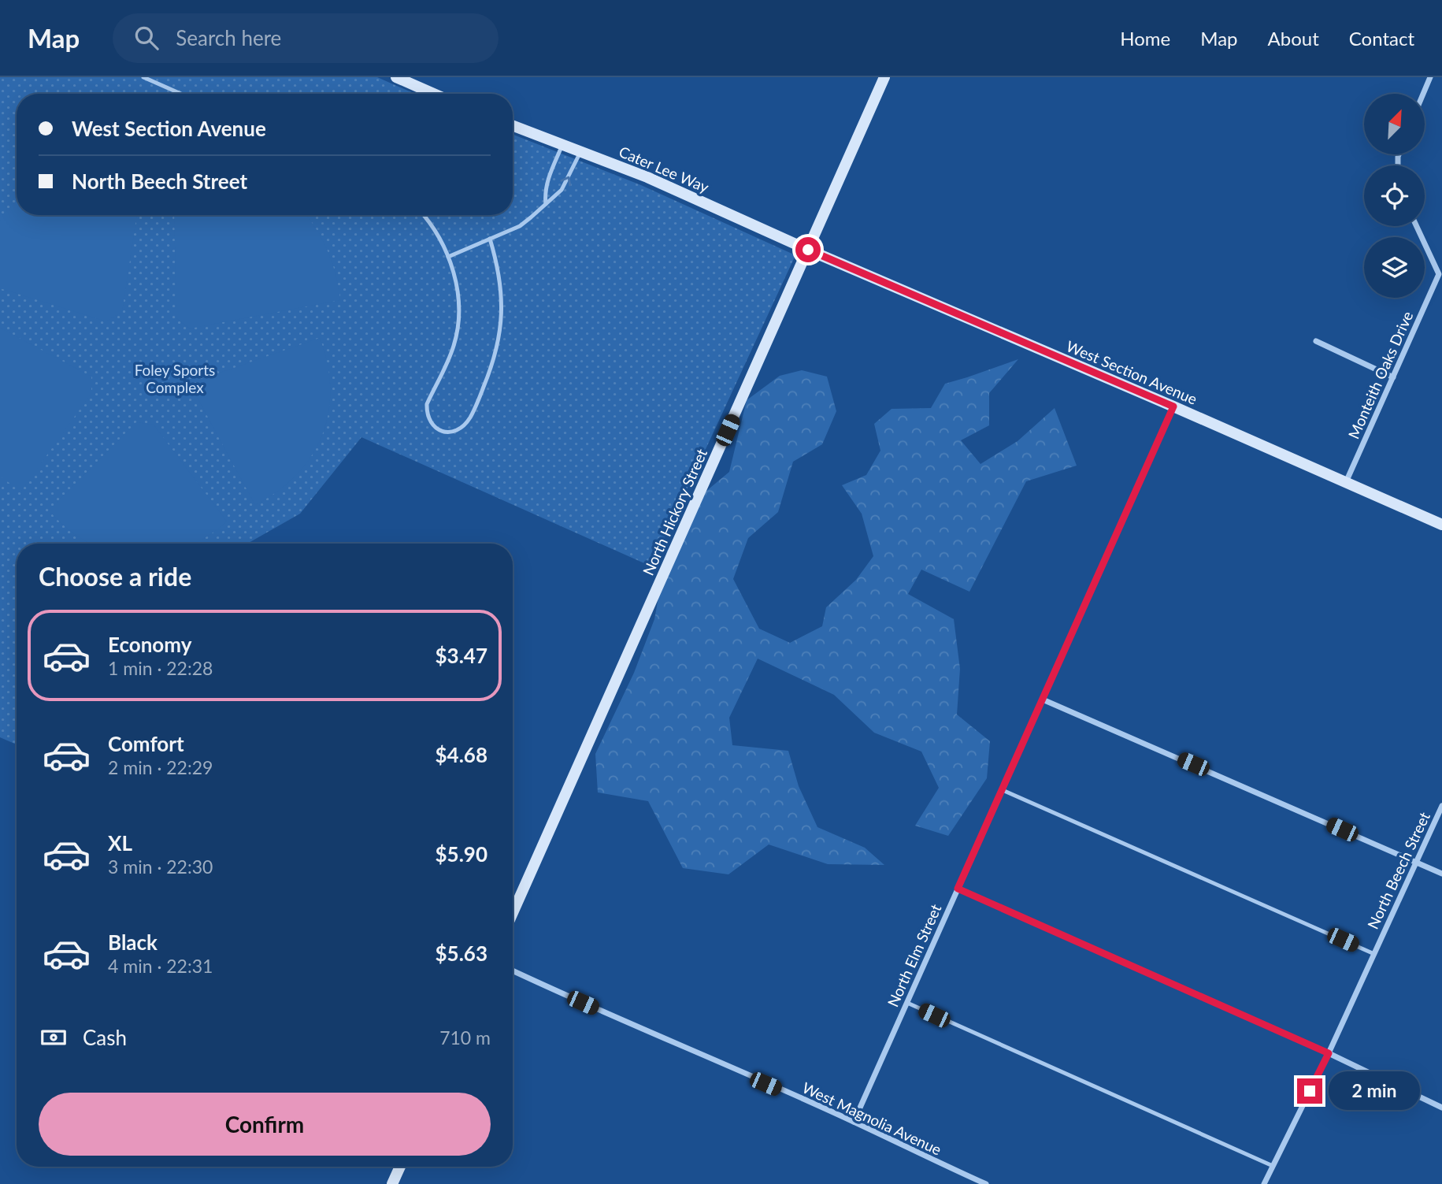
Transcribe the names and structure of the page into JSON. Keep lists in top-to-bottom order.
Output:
{
  "streets": {
    "street": [
      "Cater Lee Way",
      "West Section Avenue",
      "Monteith Oaks Drive",
      "North Hickory Street",
      "North Beech Street",
      "North Elm Street",
      "West Magnolia Avenue"
    ]
  },
  "crossings": [
    ["Cater Lee Way", "West Section Avenue"],
    ["Cater Lee Way", "North Hickory Street"],
    ["West Section Avenue", "Monteith Oaks Drive"],
    ["West Section Avenue", "North Hickory Street"],
    ["West Section Avenue", "North Elm Street"],
    ["North Elm Street", "West Magnolia Avenue"]
  ],
  "parks": ["Foley Sports Complex"],
  "north": "top right",
  "page": {
    "header": "Map",
    "search": "Search here",
    "nav": [
      "Home",
      "Map",
      "About",
      "Contact"
    ],
    "banner": ["West Section Avenue", "North Beech Street"],
    "heading": "Choose a ride",
    "list": [
      {
        "name": "Economy",
        "note": "1 min · 22:28",
        "value": "$3.47"
      },
      {
        "name": "Comfort",
        "note": "2 min · 22:29",
        "value": "$4.68"
      },
      {
        "name": "XL",
        "note": "3 min · 22:30",
        "value": "$5.90"
      },
      {
        "name": "Black",
        "note": "4 min · 22:31",
        "value": "$5.63"
      }
    ],
    "pay": ["Cash", "710 m"],
    "bubble": "2 min",
    "buttons": "Confirm"
  }
}
